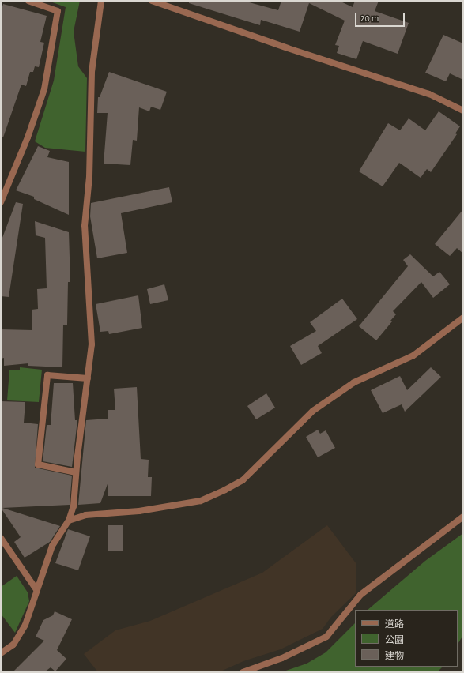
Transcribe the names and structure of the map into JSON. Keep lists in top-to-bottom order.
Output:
{
  "legend": ["道路", "公園", "建物"],
  "scale_bar": "20 m"
}
